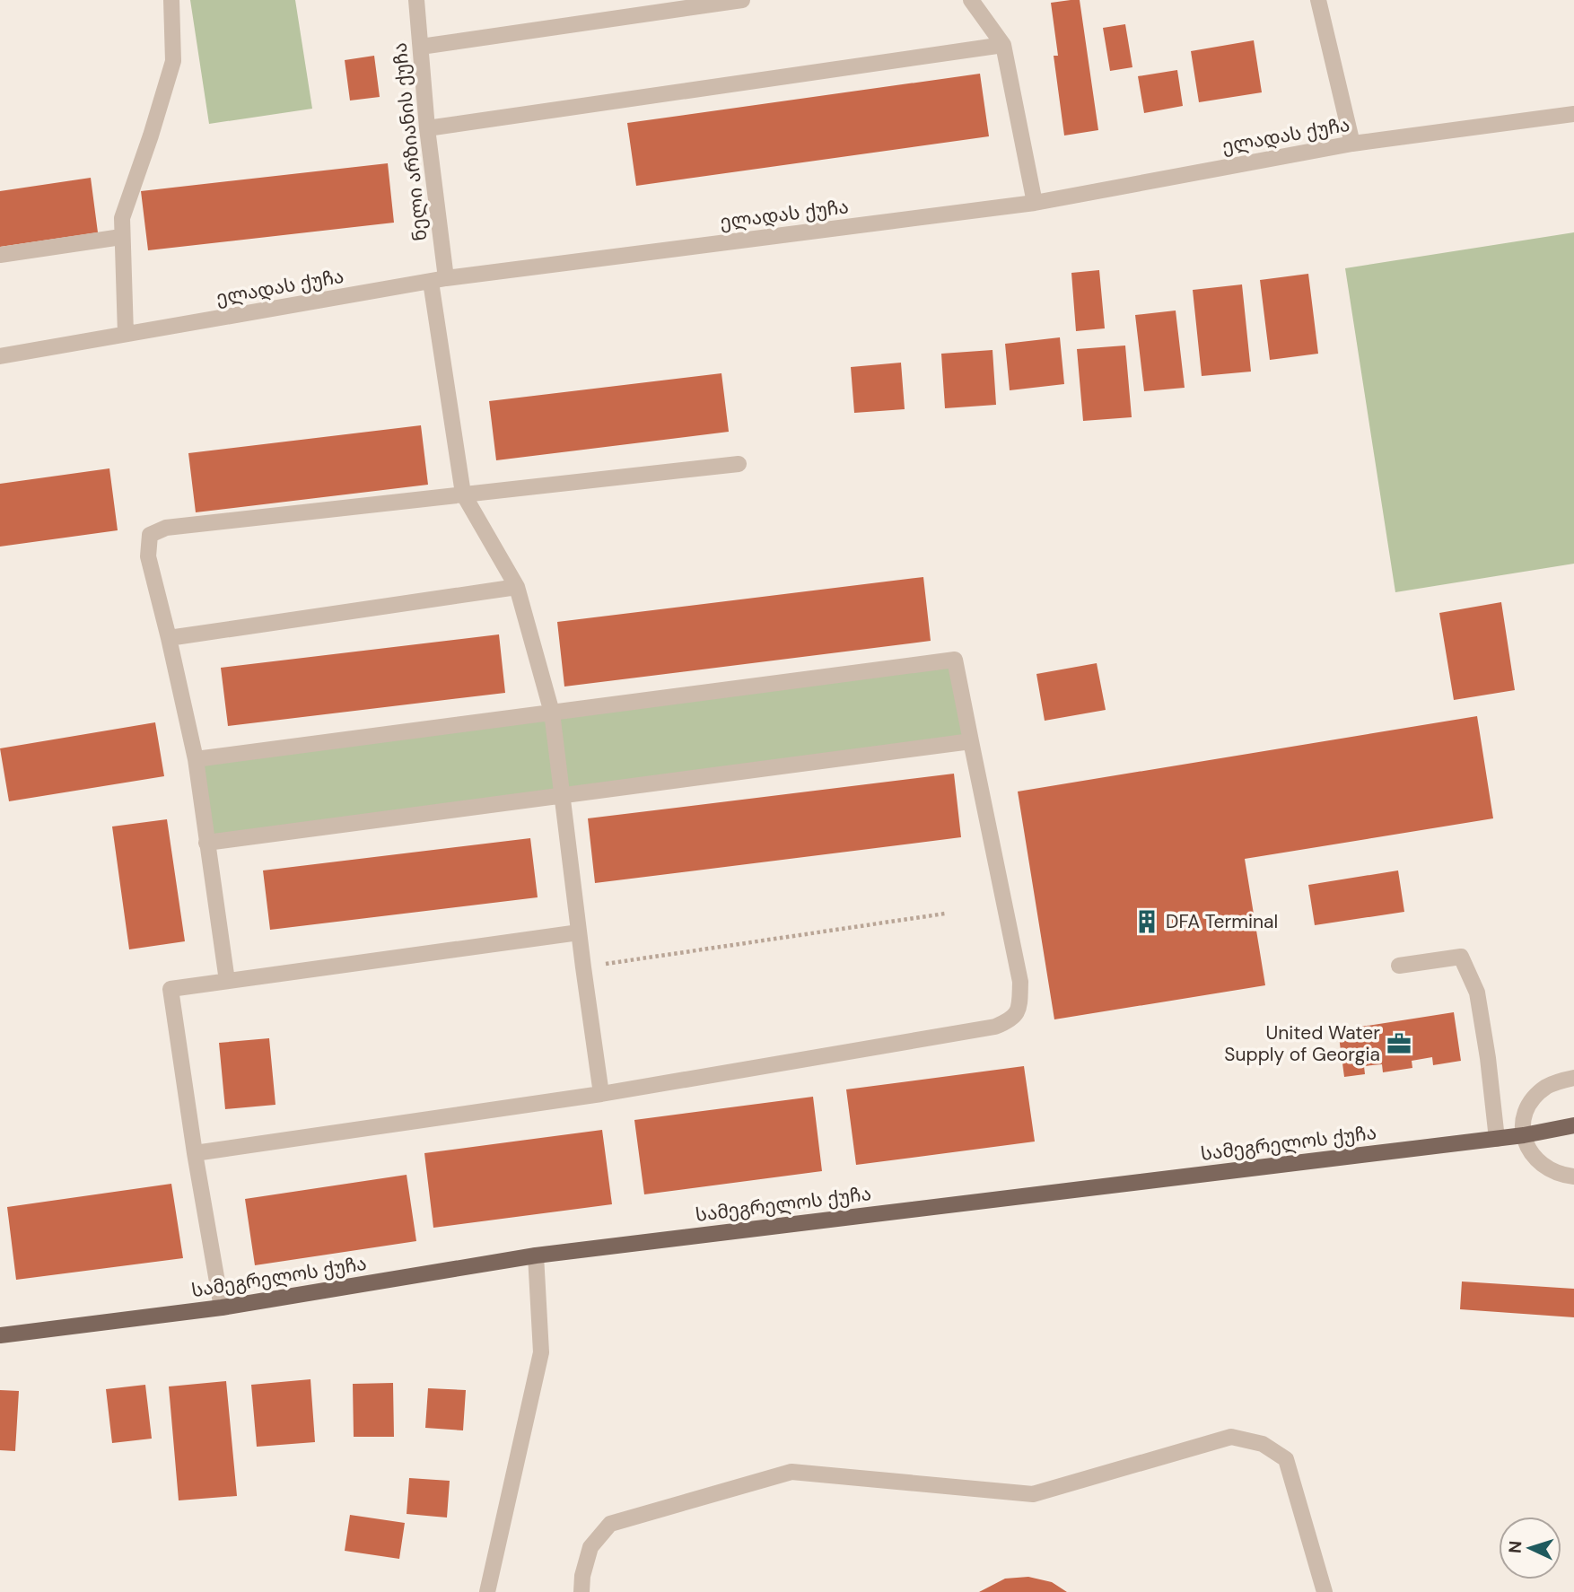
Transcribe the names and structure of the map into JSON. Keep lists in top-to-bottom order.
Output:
{
  "streets": {
    "main road": ["სამეგრელოს ქუჩა"],
    "street": ["ელადას ქუჩა", "ნელი არზიანის ქუჩა"]
  },
  "crossings": [
    ["ელადას ქუჩა", "ნელი არზიანის ქუჩა"]
  ],
  "places": {
    "building": ["DFA Terminal"],
    "office": ["United Water Supply of Georgia"]
  },
  "north": "left"
}
